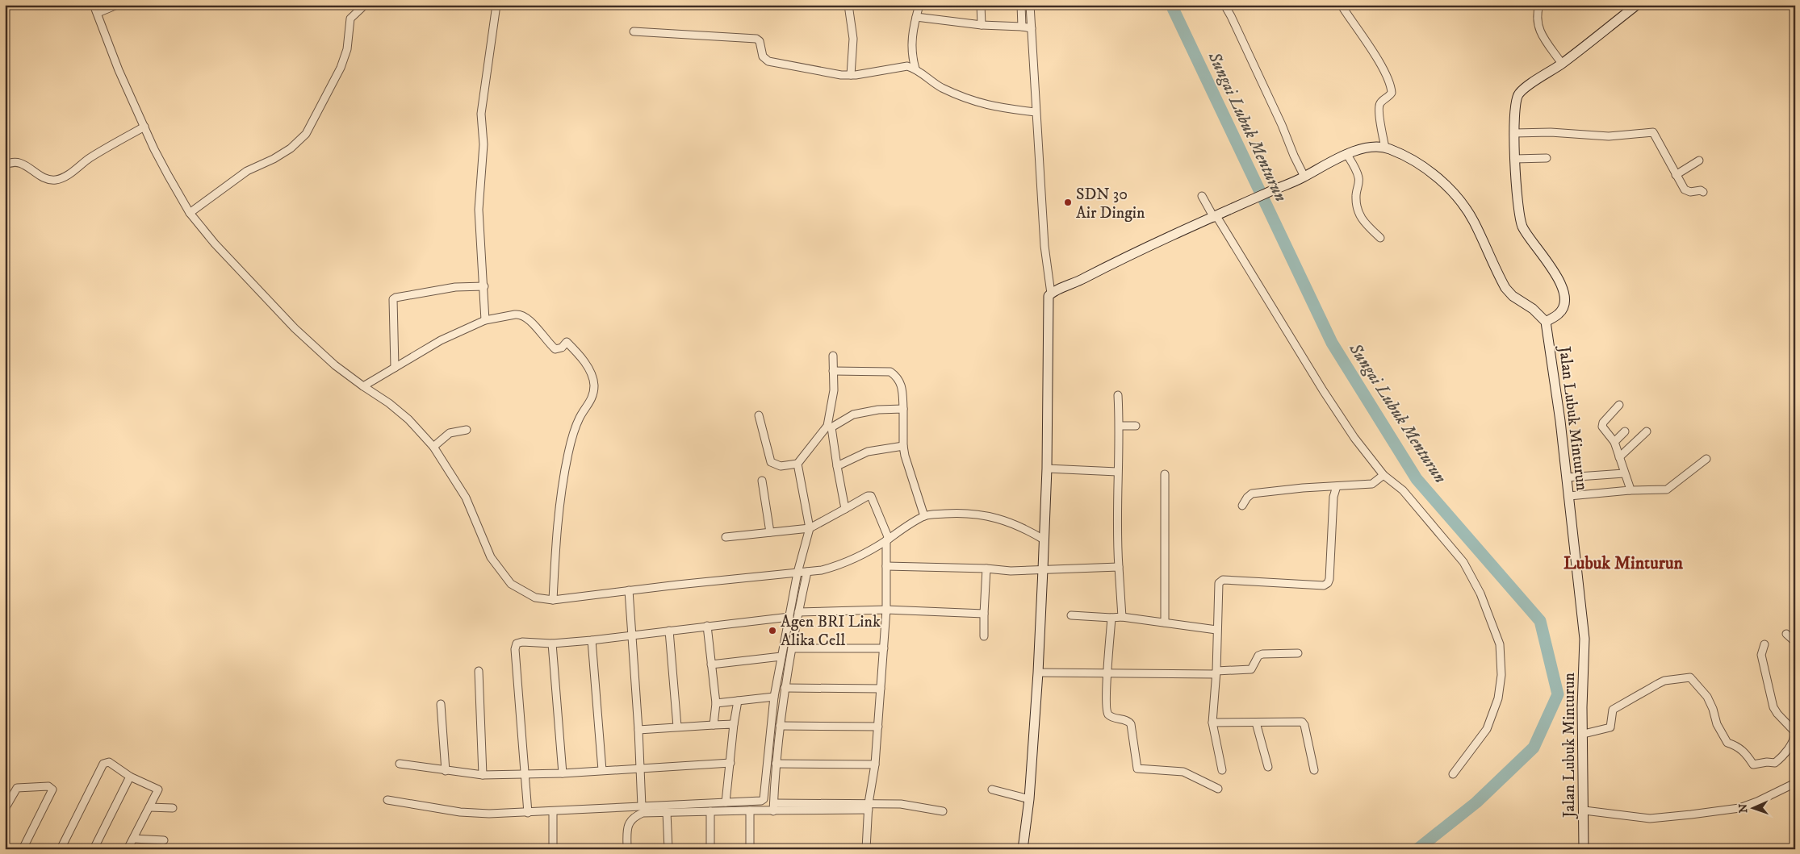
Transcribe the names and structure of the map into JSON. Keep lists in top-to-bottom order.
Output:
{
  "streets": {
    "street": ["Jalan Lubuk Minturun"]
  },
  "districts": ["Lubuk Minturun"],
  "water": ["Sungai Lubuk Menturun"],
  "places": ["SDN 30 Air Dingin", "Agen BRI Link Alika Cell"],
  "north": "left"
}
